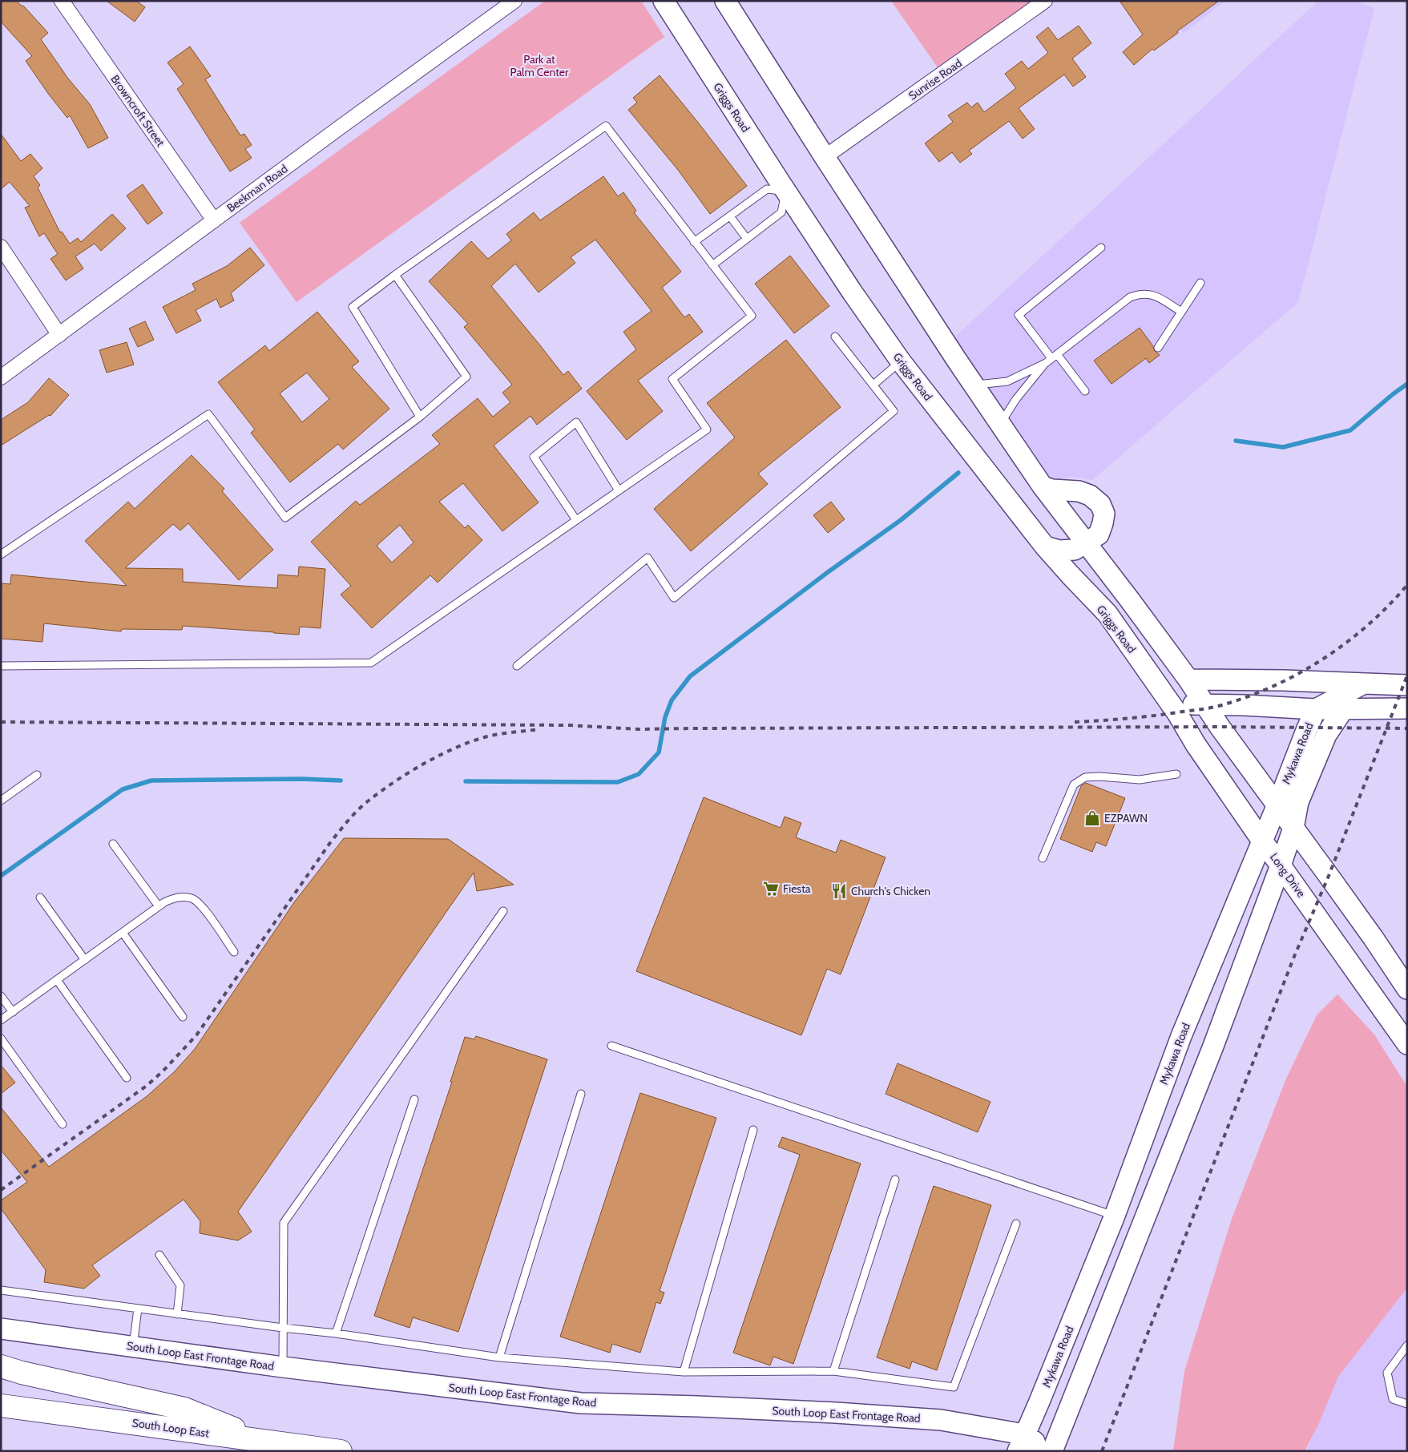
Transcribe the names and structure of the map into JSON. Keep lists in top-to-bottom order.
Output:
{
  "streets": {
    "highway": ["South Loop East"],
    "main road": [
      "Griggs Road",
      "Mykawa Road",
      "Long Drive",
      "South Loop East Frontage Road"
    ],
    "street": ["Sunrise Road", "Browncroft Street", "Beekman Road"]
  },
  "crossings": [
    ["Griggs Road", "Long Drive"],
    ["Browncroft Street", "Beekman Road"],
    ["Mykawa Road", "Long Drive"],
    ["Mykawa Road", "South Loop East Frontage Road"]
  ],
  "parks": ["Park at Palm Center"],
  "places": {
    "shop": ["EZPAWN"],
    "supermarket": ["Fiesta"],
    "restaurant": ["Church's Chicken"]
  }
}
